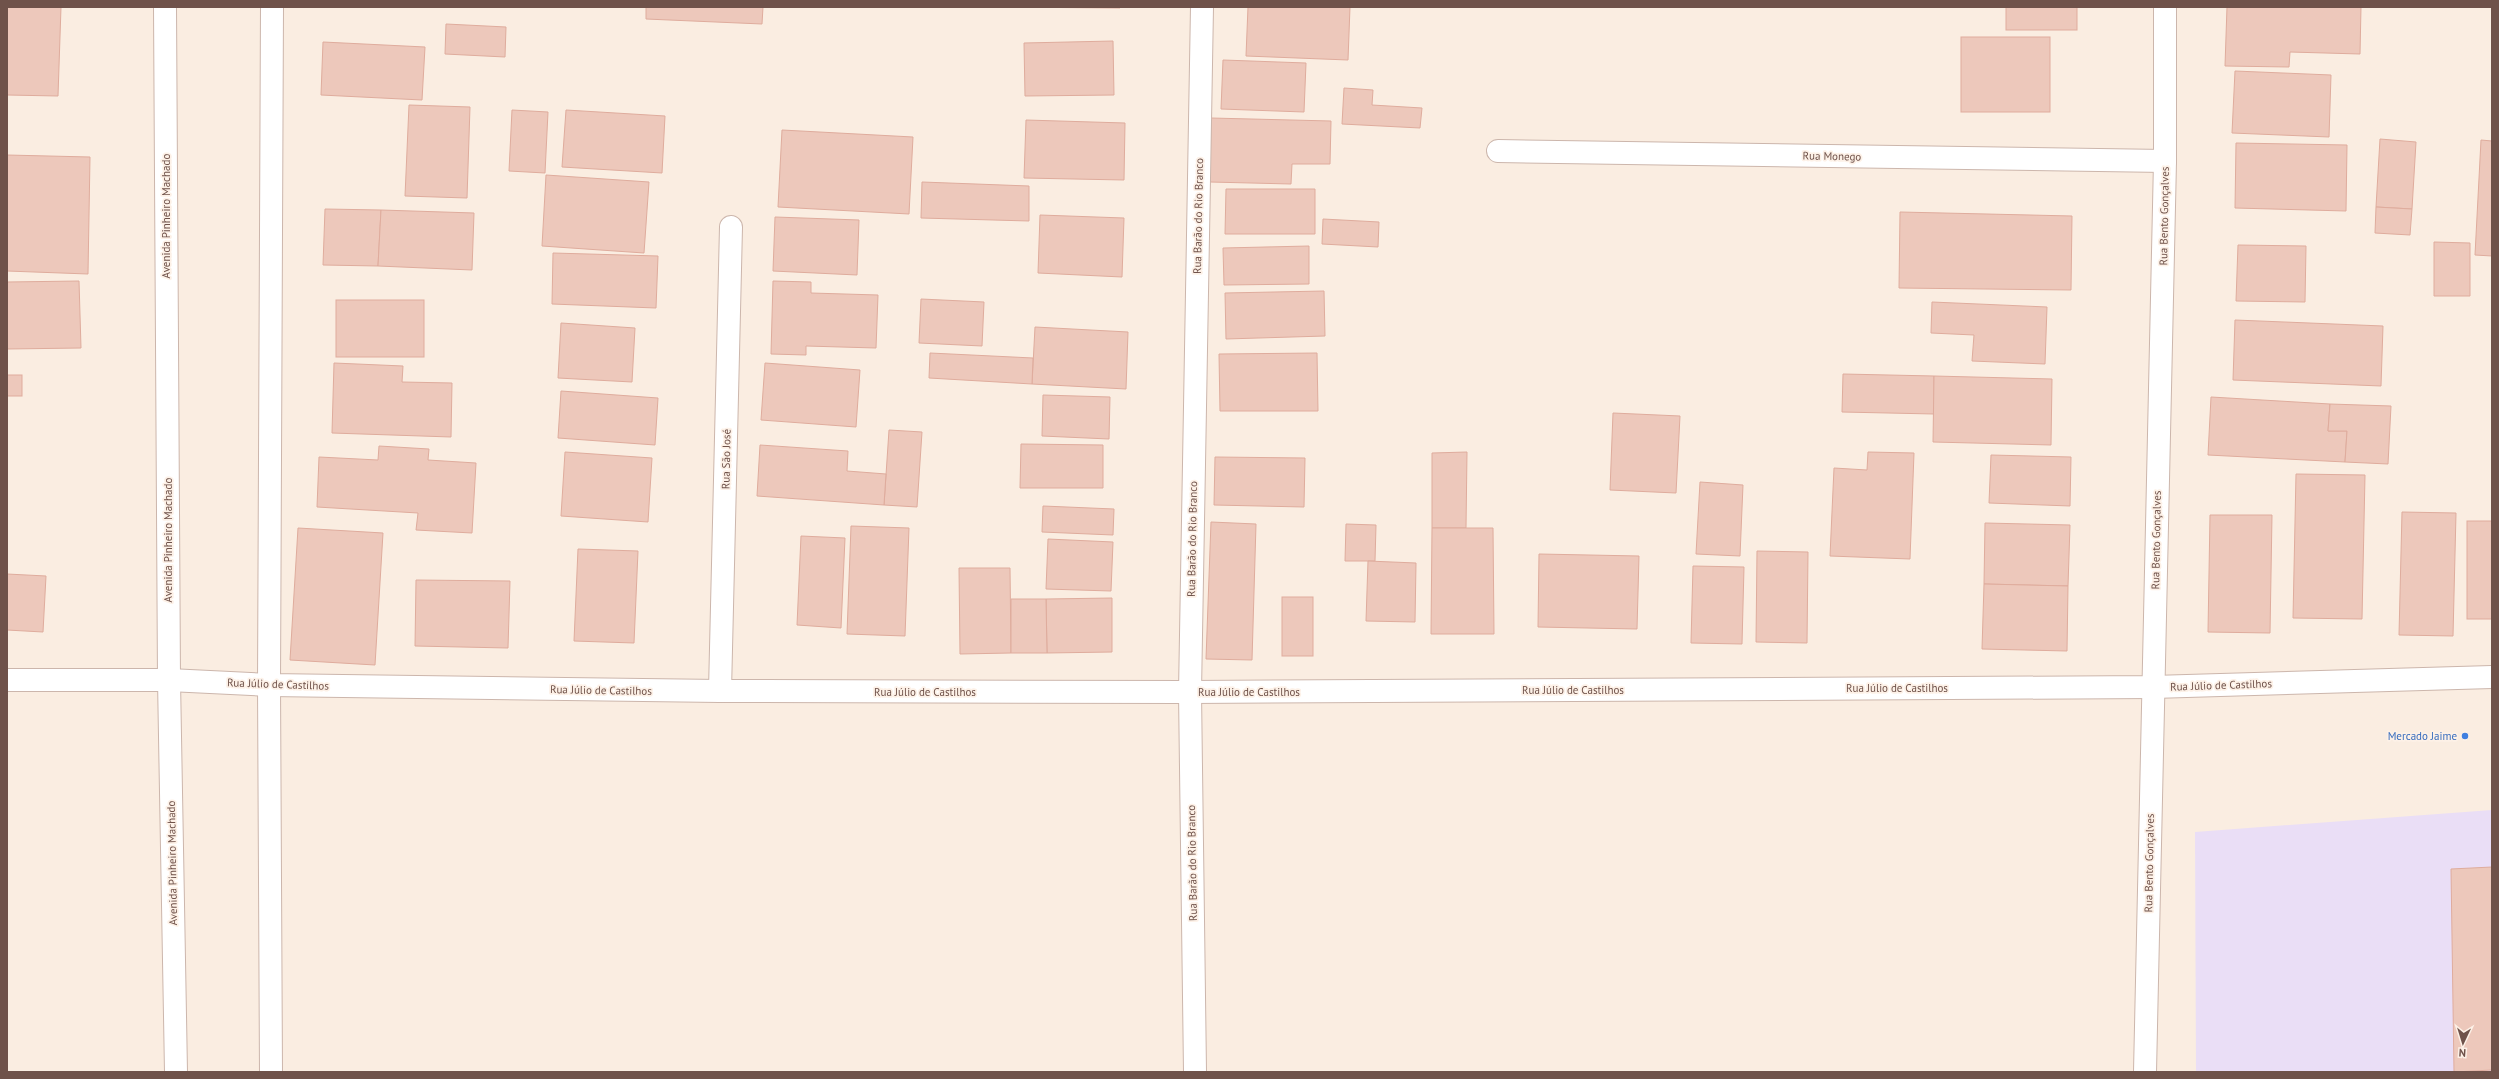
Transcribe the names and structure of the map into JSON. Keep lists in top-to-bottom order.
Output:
{
  "streets": {
    "street": [
      "Rua Monego",
      "Avenida Pinheiro Machado",
      "Rua Barão do Rio Branco",
      "Rua Bento Gonçalves",
      "Rua São José",
      "Rua Júlio de Castilhos"
    ]
  },
  "crossings": [
    ["Rua Monego", "Rua Bento Gonçalves"],
    ["Avenida Pinheiro Machado", "Rua Júlio de Castilhos"],
    ["Rua Barão do Rio Branco", "Rua Júlio de Castilhos"],
    ["Rua Bento Gonçalves", "Rua Júlio de Castilhos"],
    ["Rua São José", "Rua Júlio de Castilhos"]
  ],
  "places": ["Mercado Jaime"],
  "north": "bottom"
}
